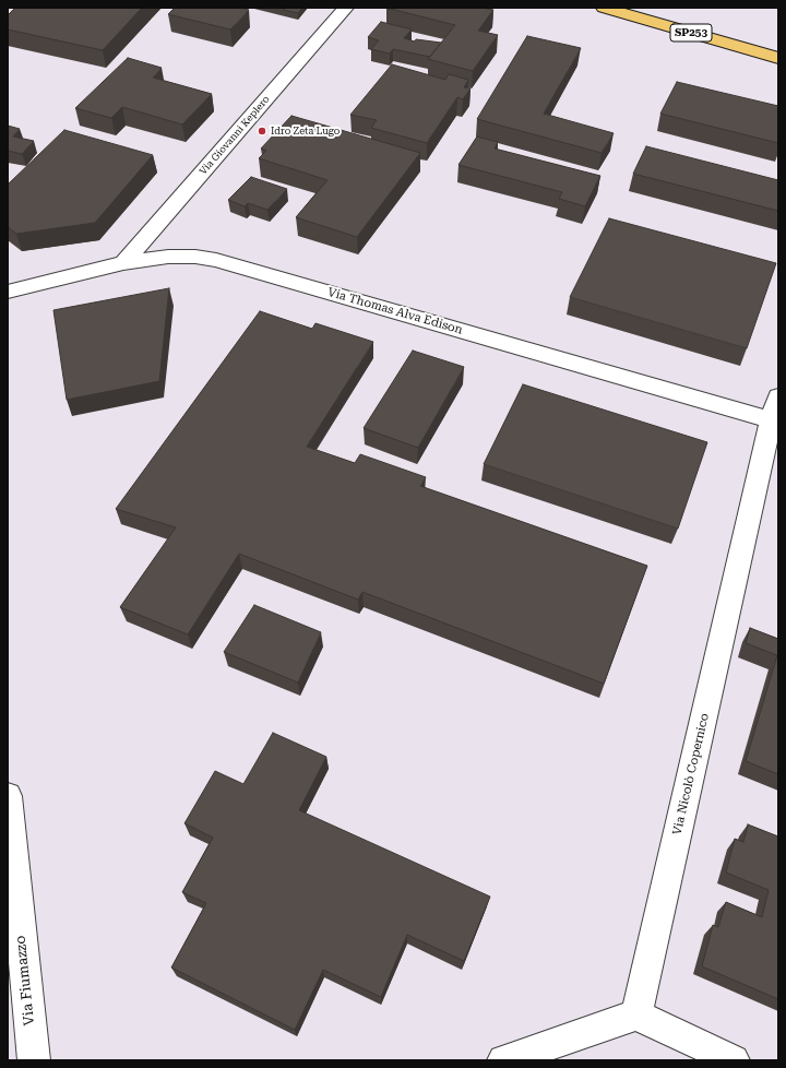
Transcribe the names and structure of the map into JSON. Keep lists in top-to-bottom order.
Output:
{
  "streets": {
    "main road": ["SP253"],
    "street": [
      "Via Giovanni Keplero",
      "Via Thomas Alva Edison",
      "Via Nicolò Copernico",
      "Via Fiumazzo"
    ]
  },
  "crossings": [
    ["Via Giovanni Keplero", "Via Thomas Alva Edison"],
    ["Via Thomas Alva Edison", "Via Nicolò Copernico"]
  ],
  "places": ["Idro Zeta Lugo"]
}
